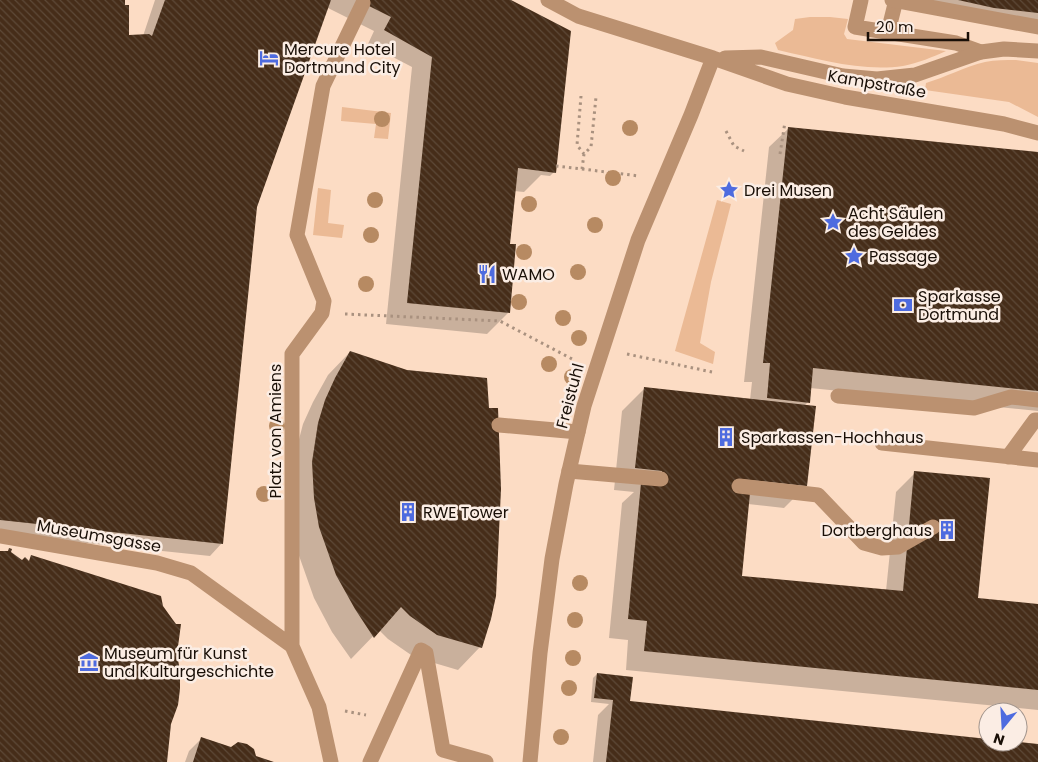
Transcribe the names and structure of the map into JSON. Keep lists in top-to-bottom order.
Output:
{
  "streets": {
    "street": [
      "Kampstraße",
      "Freistuhl",
      "Platz von Amiens",
      "Museumsgasse"
    ]
  },
  "crossings": [
    ["Kampstraße", "Freistuhl"],
    ["Platz von Amiens", "Museumsgasse"]
  ],
  "places": {
    "hotel": ["Mercure Hotel Dortmund City"],
    "place": ["Drei Musen", "Acht Säulen des Geldes", "Passage"],
    "restaurant": ["WAMO"],
    "bank": ["Sparkasse Dortmund"],
    "building": ["Sparkassen-Hochhaus", "RWE Tower", "Dortberghaus"],
    "museum": ["Museum für Kunst und Kulturgeschichte"]
  },
  "scale_bar": "20 m",
  "north": "bottom"
}
